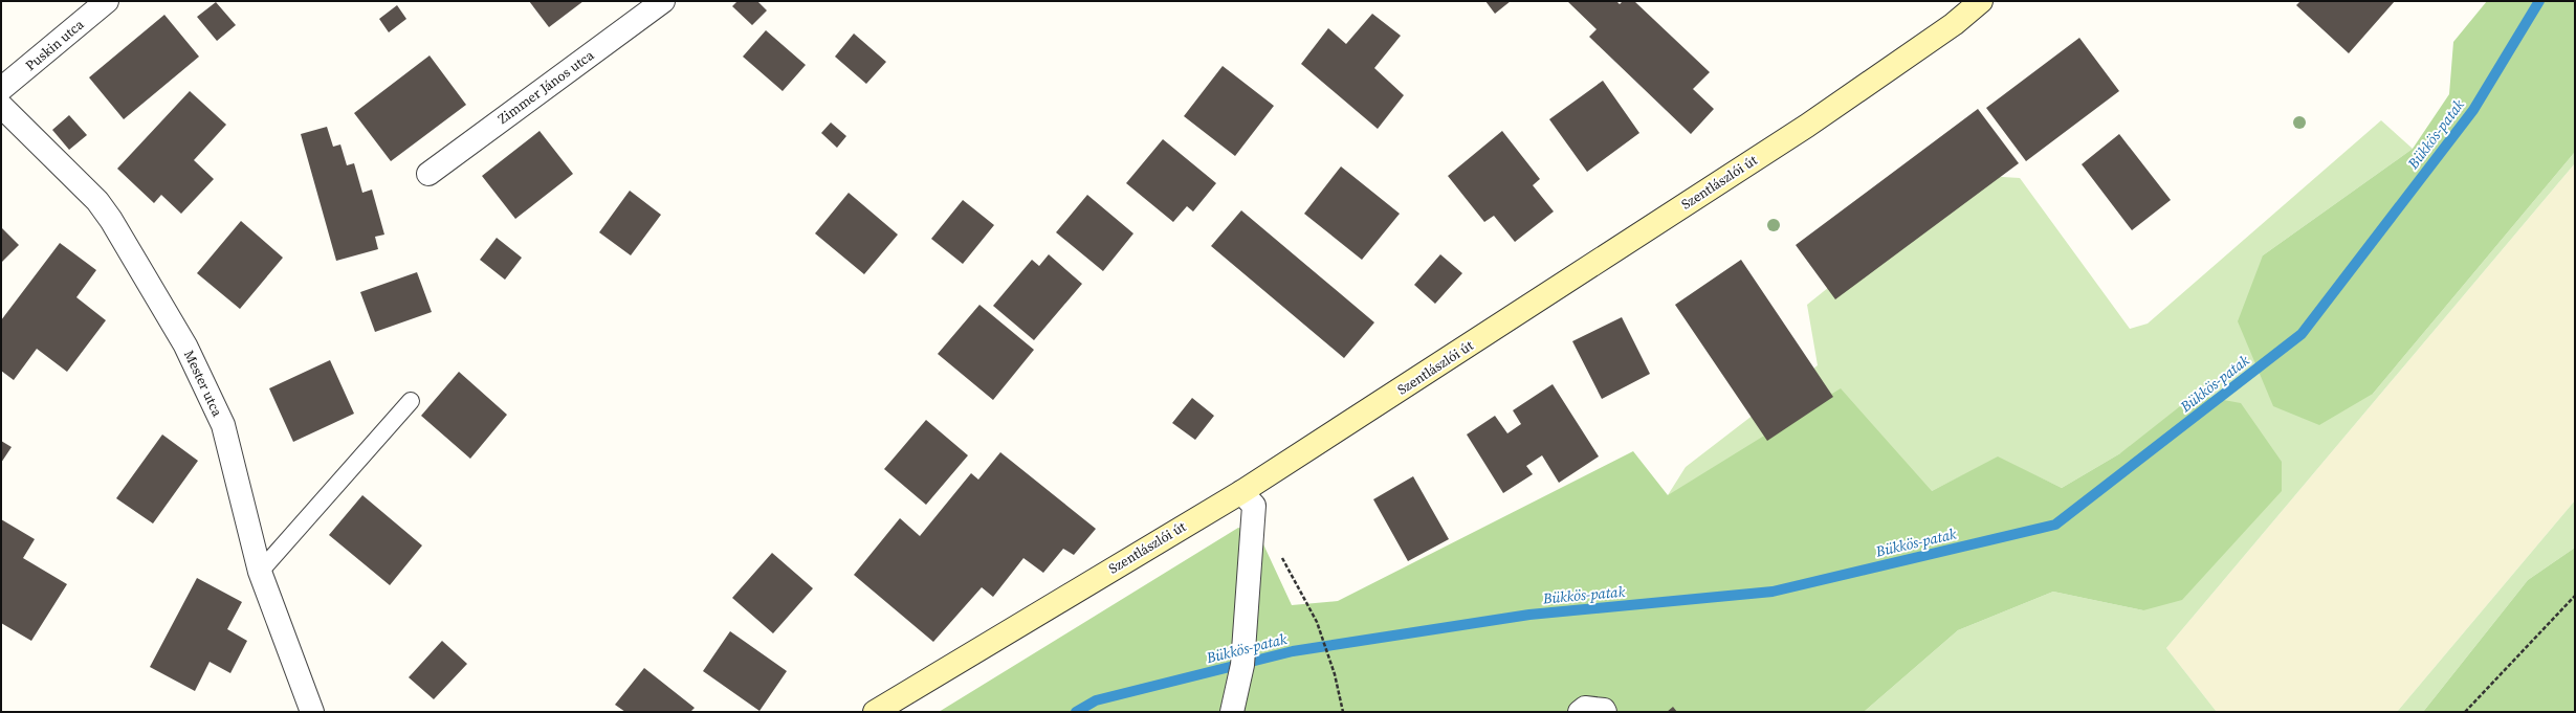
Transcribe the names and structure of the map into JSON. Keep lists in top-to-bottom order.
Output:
{
  "streets": {
    "main road": ["Szentlászlói út"],
    "street": ["Puskin utca", "Zimmer János utca", "Mester utca"]
  },
  "water": ["Bükkös-patak"]
}
